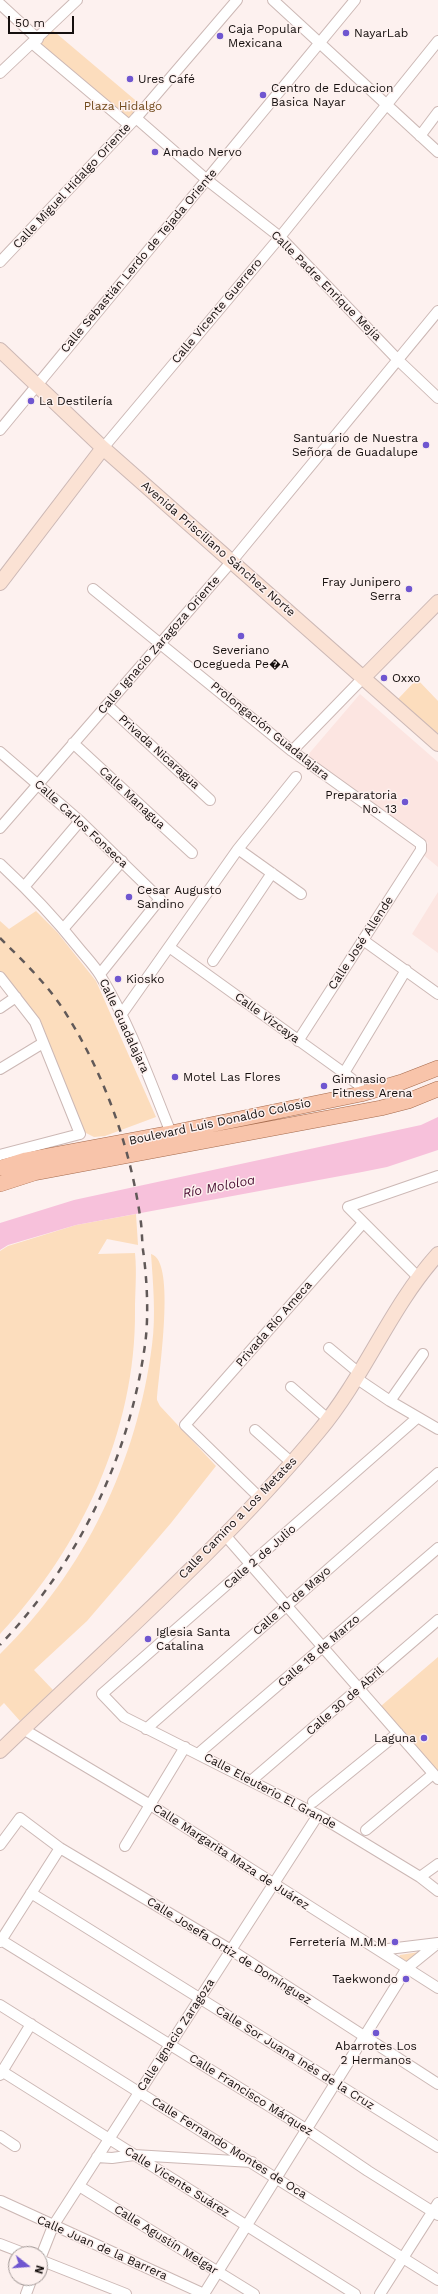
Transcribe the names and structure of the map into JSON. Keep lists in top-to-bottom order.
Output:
{
  "streets": {
    "main road": ["Boulevard Luis Donaldo Colosio"],
    "street": [
      "Calle Miguel Hidalgo Oriente",
      "Calle Sebastián Lerdo de Tejada Oriente",
      "Calle Padre Enrique Mejía",
      "Calle Vicente Guerrero",
      "Avenida Prisciliano Sánchez Norte",
      "Calle Ignacio Zaragoza Oriente",
      "Prolongación Guadalajara",
      "Privada Nicaragua",
      "Calle Managua",
      "Calle Carlos Fonseca",
      "Calle José Allende",
      "Calle Vizcaya",
      "Calle Guadalajara",
      "Privada Río Ameca",
      "Calle Camino a Los Metates",
      "Calle 2 de Julio",
      "Calle 10 de Mayo",
      "Calle 18 de Marzo",
      "Calle 30 de Abril",
      "Calle Eleuterio El Grande",
      "Calle Margarita Maza de Juárez",
      "Calle Josefa Ortiz de Domínguez",
      "Calle Ignacio Zaragoza",
      "Calle Sor Juana Inés de la Cruz",
      "Calle Francisco Márquez",
      "Calle Fernando Montes de Oca",
      "Calle Vicente Suárez",
      "Calle Agustín Melgar",
      "Calle Juan de la Barrera"
    ]
  },
  "crossings": [
    ["Calle Miguel Hidalgo Oriente", "Calle Padre Enrique Mejía"],
    ["Calle Sebastián Lerdo de Tejada Oriente", "Calle Padre Enrique Mejía"],
    ["Calle Sebastián Lerdo de Tejada Oriente", "Avenida Prisciliano Sánchez Norte"],
    ["Calle Padre Enrique Mejía", "Calle Vicente Guerrero"],
    ["Calle Padre Enrique Mejía", "Calle Ignacio Zaragoza Oriente"],
    ["Calle Vicente Guerrero", "Avenida Prisciliano Sánchez Norte"],
    ["Avenida Prisciliano Sánchez Norte", "Calle Ignacio Zaragoza Oriente"],
    ["Calle Ignacio Zaragoza Oriente", "Prolongación Guadalajara"],
    ["Calle Ignacio Zaragoza Oriente", "Privada Nicaragua"],
    ["Calle Ignacio Zaragoza Oriente", "Calle Managua"],
    ["Calle Ignacio Zaragoza Oriente", "Calle Carlos Fonseca"],
    ["Prolongación Guadalajara", "Calle José Allende"],
    ["Calle Carlos Fonseca", "Calle Guadalajara"],
    ["Calle José Allende", "Calle Vizcaya"],
    ["Calle Vizcaya", "Boulevard Luis Donaldo Colosio"],
    ["Calle Guadalajara", "Boulevard Luis Donaldo Colosio"],
    ["Privada Río Ameca", "Calle Camino a Los Metates"],
    ["Calle Camino a Los Metates", "Calle Margarita Maza de Juárez"],
    ["Calle 2 de Julio", "Calle Eleuterio El Grande"],
    ["Calle 10 de Mayo", "Calle Eleuterio El Grande"],
    ["Calle 18 de Marzo", "Calle Eleuterio El Grande"],
    ["Calle 30 de Abril", "Calle Eleuterio El Grande"],
    ["Calle Eleuterio El Grande", "Calle Ignacio Zaragoza"],
    ["Calle Margarita Maza de Juárez", "Calle Ignacio Zaragoza"],
    ["Calle Josefa Ortiz de Domínguez", "Calle Ignacio Zaragoza"],
    ["Calle Ignacio Zaragoza", "Calle Sor Juana Inés de la Cruz"],
    ["Calle Ignacio Zaragoza", "Calle Francisco Márquez"],
    ["Calle Ignacio Zaragoza", "Calle Fernando Montes de Oca"],
    ["Calle Ignacio Zaragoza", "Calle Vicente Suárez"],
    ["Calle Ignacio Zaragoza", "Calle Agustín Melgar"],
    ["Calle Ignacio Zaragoza", "Calle Juan de la Barrera"]
  ],
  "water": ["Río Mololoa"],
  "parks": ["Plaza Hidalgo"],
  "places": [
    "NayarLab",
    "Caja Popular Mexicana",
    "Ures Café",
    "Centro de Educacion Basica Nayar",
    "Amado Nervo",
    "La Destilería",
    "Santuario de Nuestra Señora de Guadalupe",
    "Fray Junipero Serra",
    "Severiano Ocegueda Pe�A",
    "Oxxo",
    "Preparatoria No. 13",
    "Cesar Augusto Sandino",
    "Kiosko",
    "Motel Las Flores",
    "Gimnasio Fitness Arena",
    "Iglesia Santa Catalina",
    "Laguna",
    "Ferretería M.M.M",
    "Taekwondo",
    "Abarrotes Los 2 Hermanos"
  ],
  "scale_bar": "50 m",
  "north": "right"
}
